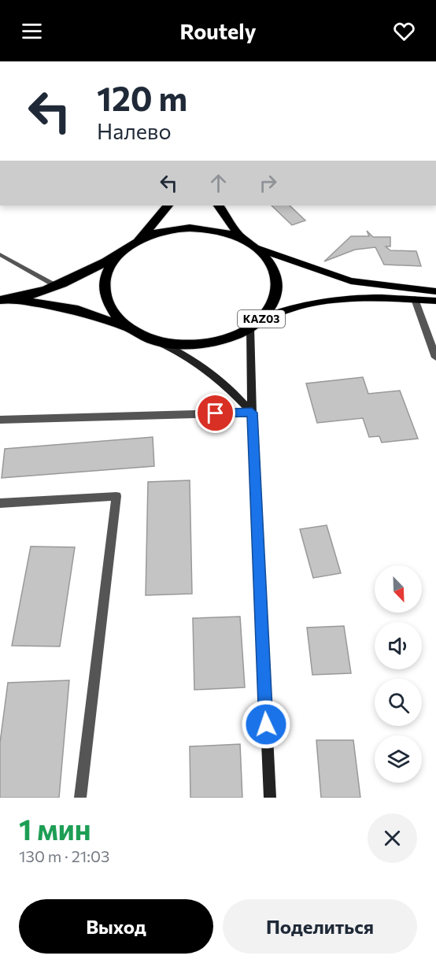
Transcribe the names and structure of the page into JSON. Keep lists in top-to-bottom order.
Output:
{
  "streets": {
    "highway": ["KАZ03"]
  },
  "north": "bottom right",
  "page": {
    "header": "Routely",
    "turn": ["120 m", "Налево"],
    "heading": ["1 мин", "130 m · 21:03"],
    "buttons": ["Выход", "Поделиться"]
  }
}
